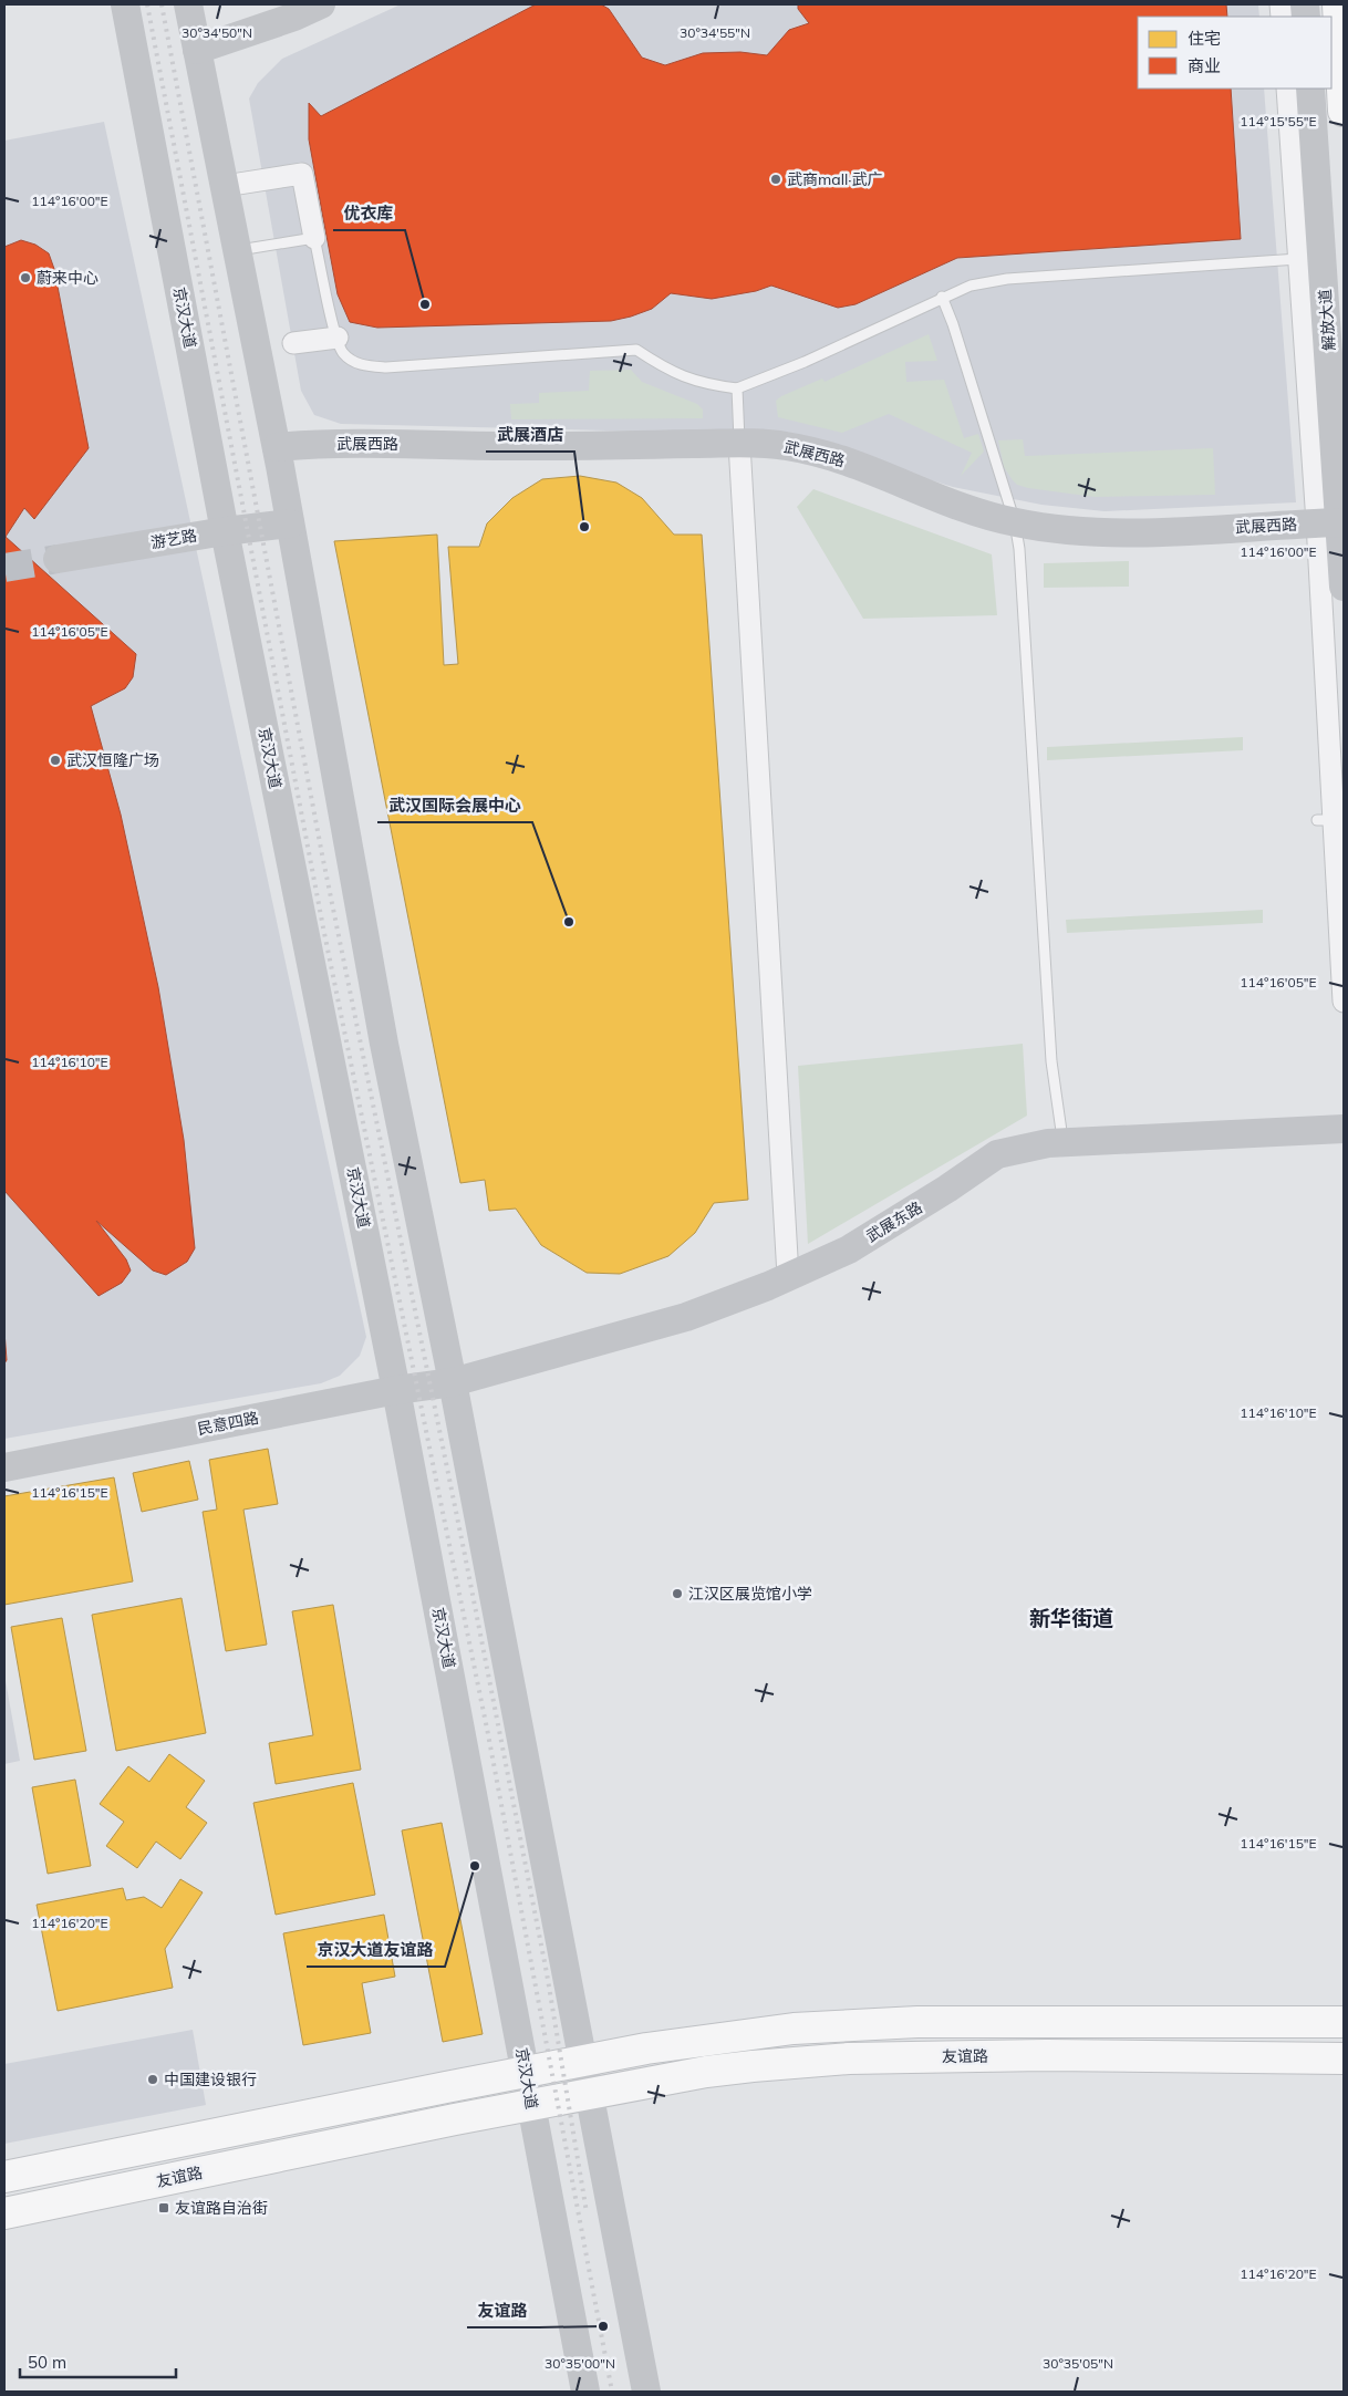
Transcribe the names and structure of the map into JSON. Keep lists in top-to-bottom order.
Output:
{
  "streets": {
    "main road": [
      "京汉大道",
      "解放大道",
      "武展西路",
      "游艺路",
      "武展东路",
      "民意四路",
      "友谊路"
    ]
  },
  "crossings": [
    ["京汉大道", "游艺路"],
    ["京汉大道", "民意四路"],
    ["京汉大道", "友谊路"],
    ["解放大道", "武展西路"],
    ["武展东路", "民意四路"]
  ],
  "districts": ["新华街道"],
  "places": {
    "other": [
      "武商mall·武广",
      "蔚来中心",
      "优衣库",
      "武展酒店",
      "武汉恒隆广场",
      "武汉国际会展中心",
      "江汉区展览馆小学",
      "京汉大道友谊路",
      "中国建设银行",
      "友谊路"
    ],
    "transit": ["友谊路自治街"]
  },
  "legend": ["住宅", "商业"],
  "scale_bar": "50 m",
  "coordinates": [
    "30°34'55\"N",
    "30°34'50\"N",
    "114°15'55\"E",
    "114°16'00\"E",
    "114°16'05\"E",
    "114°16'10\"E",
    "114°16'15\"E",
    "114°16'20\"E",
    "30°35'00\"N",
    "30°35'05\"N"
  ]
}
